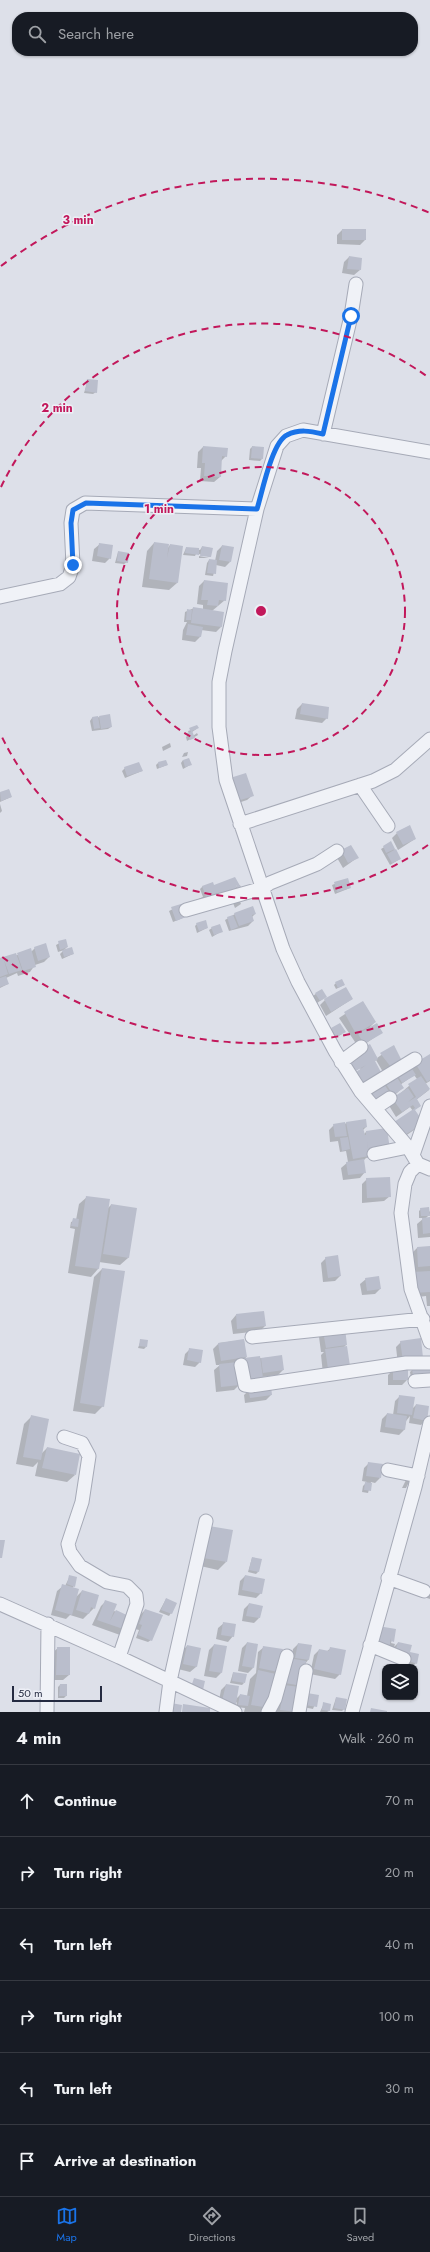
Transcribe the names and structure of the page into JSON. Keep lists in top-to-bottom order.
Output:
{
  "scale_bar": "50 m",
  "page": {
    "search": "Search here",
    "scale": "50 m",
    "heading": ["4 min", "Walk · 260 m"],
    "list": [
      ["Continue", "70 m"],
      ["Turn right", "20 m"],
      ["Turn left", "40 m"],
      ["Turn right", "100 m"],
      ["Turn left", "30 m"],
      "Arrive at destination"
    ],
    "nav": ["Map", "Directions", "Saved"]
  },
  "rings": ["3 min", "2 min", "1 min"]
}
